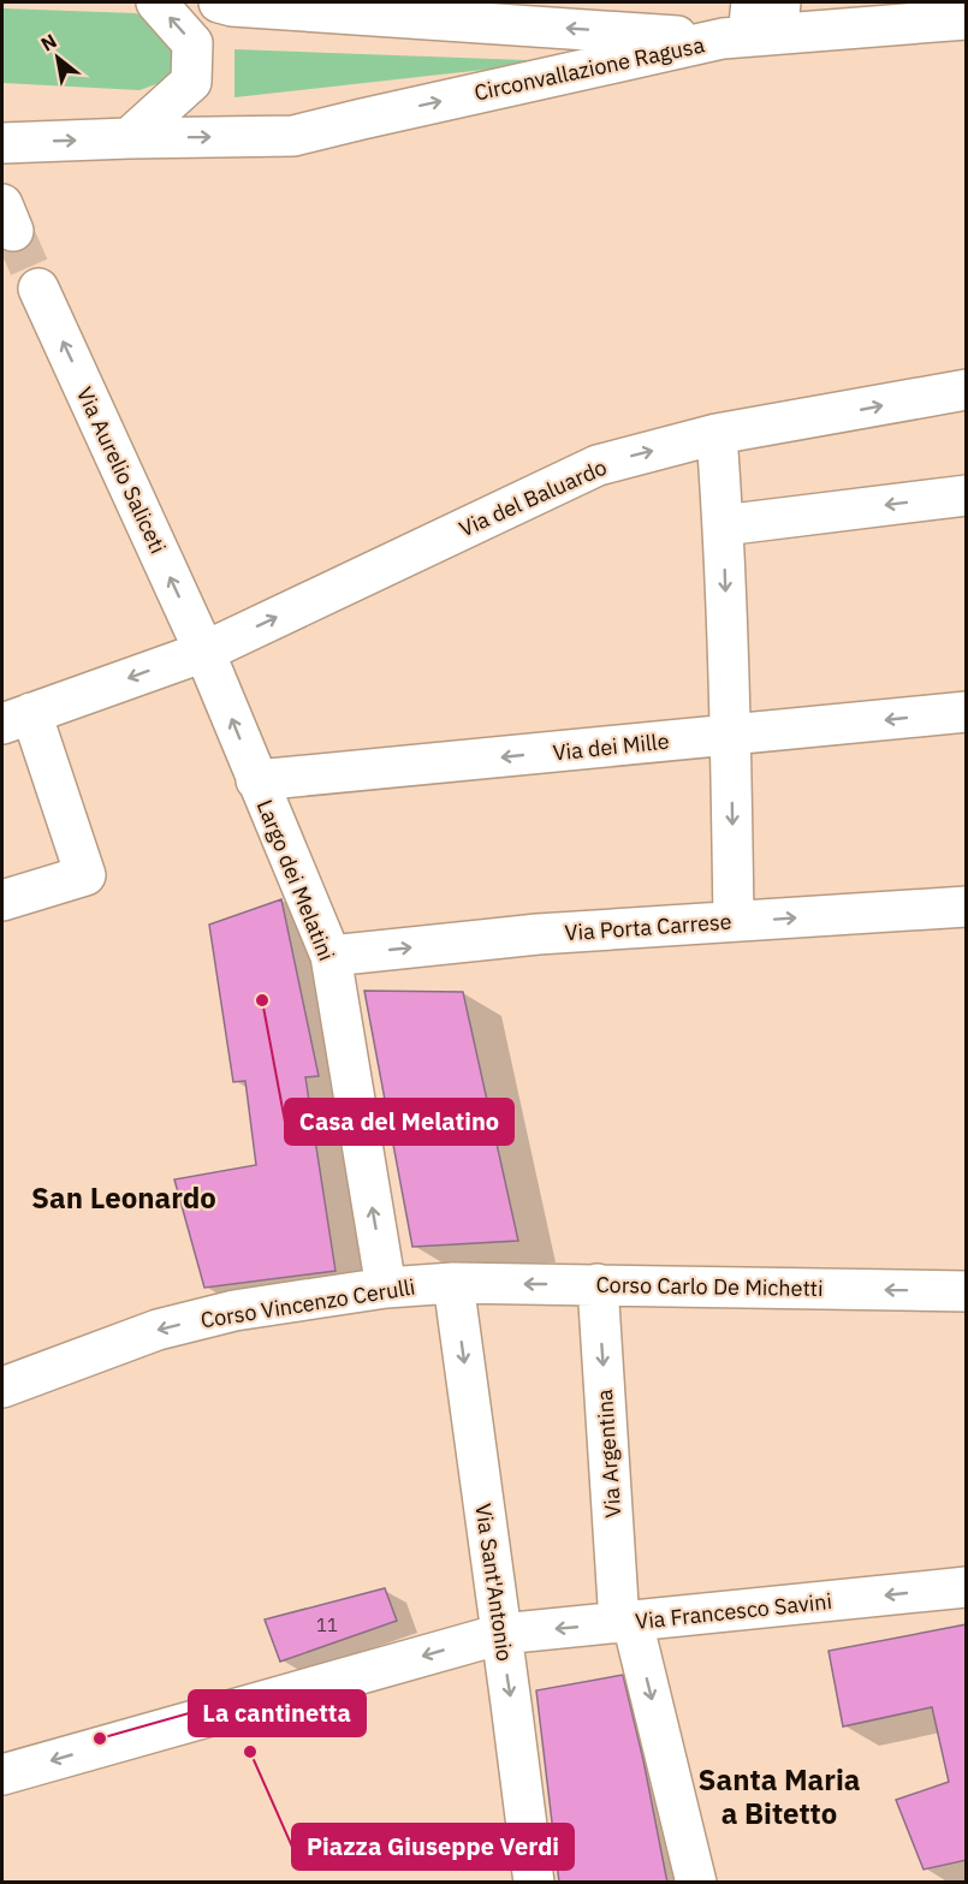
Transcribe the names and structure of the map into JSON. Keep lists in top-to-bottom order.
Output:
{
  "streets": {
    "street": [
      "Circonvallazione Ragusa",
      "Via Aurelio Saliceti",
      "Via del Baluardo",
      "Via dei Mille",
      "Largo dei Melatini",
      "Via Porta Carrese",
      "Corso Carlo De Michetti",
      "Corso Vincenzo Cerulli",
      "Via Argentina",
      "Via Sant'Antonio",
      "Via Francesco Savini"
    ]
  },
  "crossings": [
    ["Via Aurelio Saliceti", "Via del Baluardo"],
    ["Via Aurelio Saliceti", "Largo dei Melatini"],
    ["Via del Baluardo", "Largo dei Melatini"],
    ["Via dei Mille", "Largo dei Melatini"],
    ["Largo dei Melatini", "Via Porta Carrese"],
    ["Largo dei Melatini", "Corso Vincenzo Cerulli"],
    ["Corso Carlo De Michetti", "Corso Vincenzo Cerulli"],
    ["Corso Carlo De Michetti", "Via Argentina"],
    ["Corso Carlo De Michetti", "Via Sant'Antonio"],
    ["Corso Vincenzo Cerulli", "Via Sant'Antonio"],
    ["Via Argentina", "Via Francesco Savini"],
    ["Via Sant'Antonio", "Via Francesco Savini"]
  ],
  "one_way": [
    "Via Aurelio Saliceti",
    "Largo dei Melatini",
    "Via Porta Carrese",
    "Corso Carlo De Michetti",
    "Corso Vincenzo Cerulli",
    "Via Argentina",
    "Via Sant'Antonio",
    "Via Francesco Savini"
  ],
  "districts": ["San Leonardo", "Santa Maria a Bitetto"],
  "places": ["Casa del Melatino", "La cantinetta", "Piazza Giuseppe Verdi"],
  "house_numbers": ["11"],
  "north": "top left"
}
